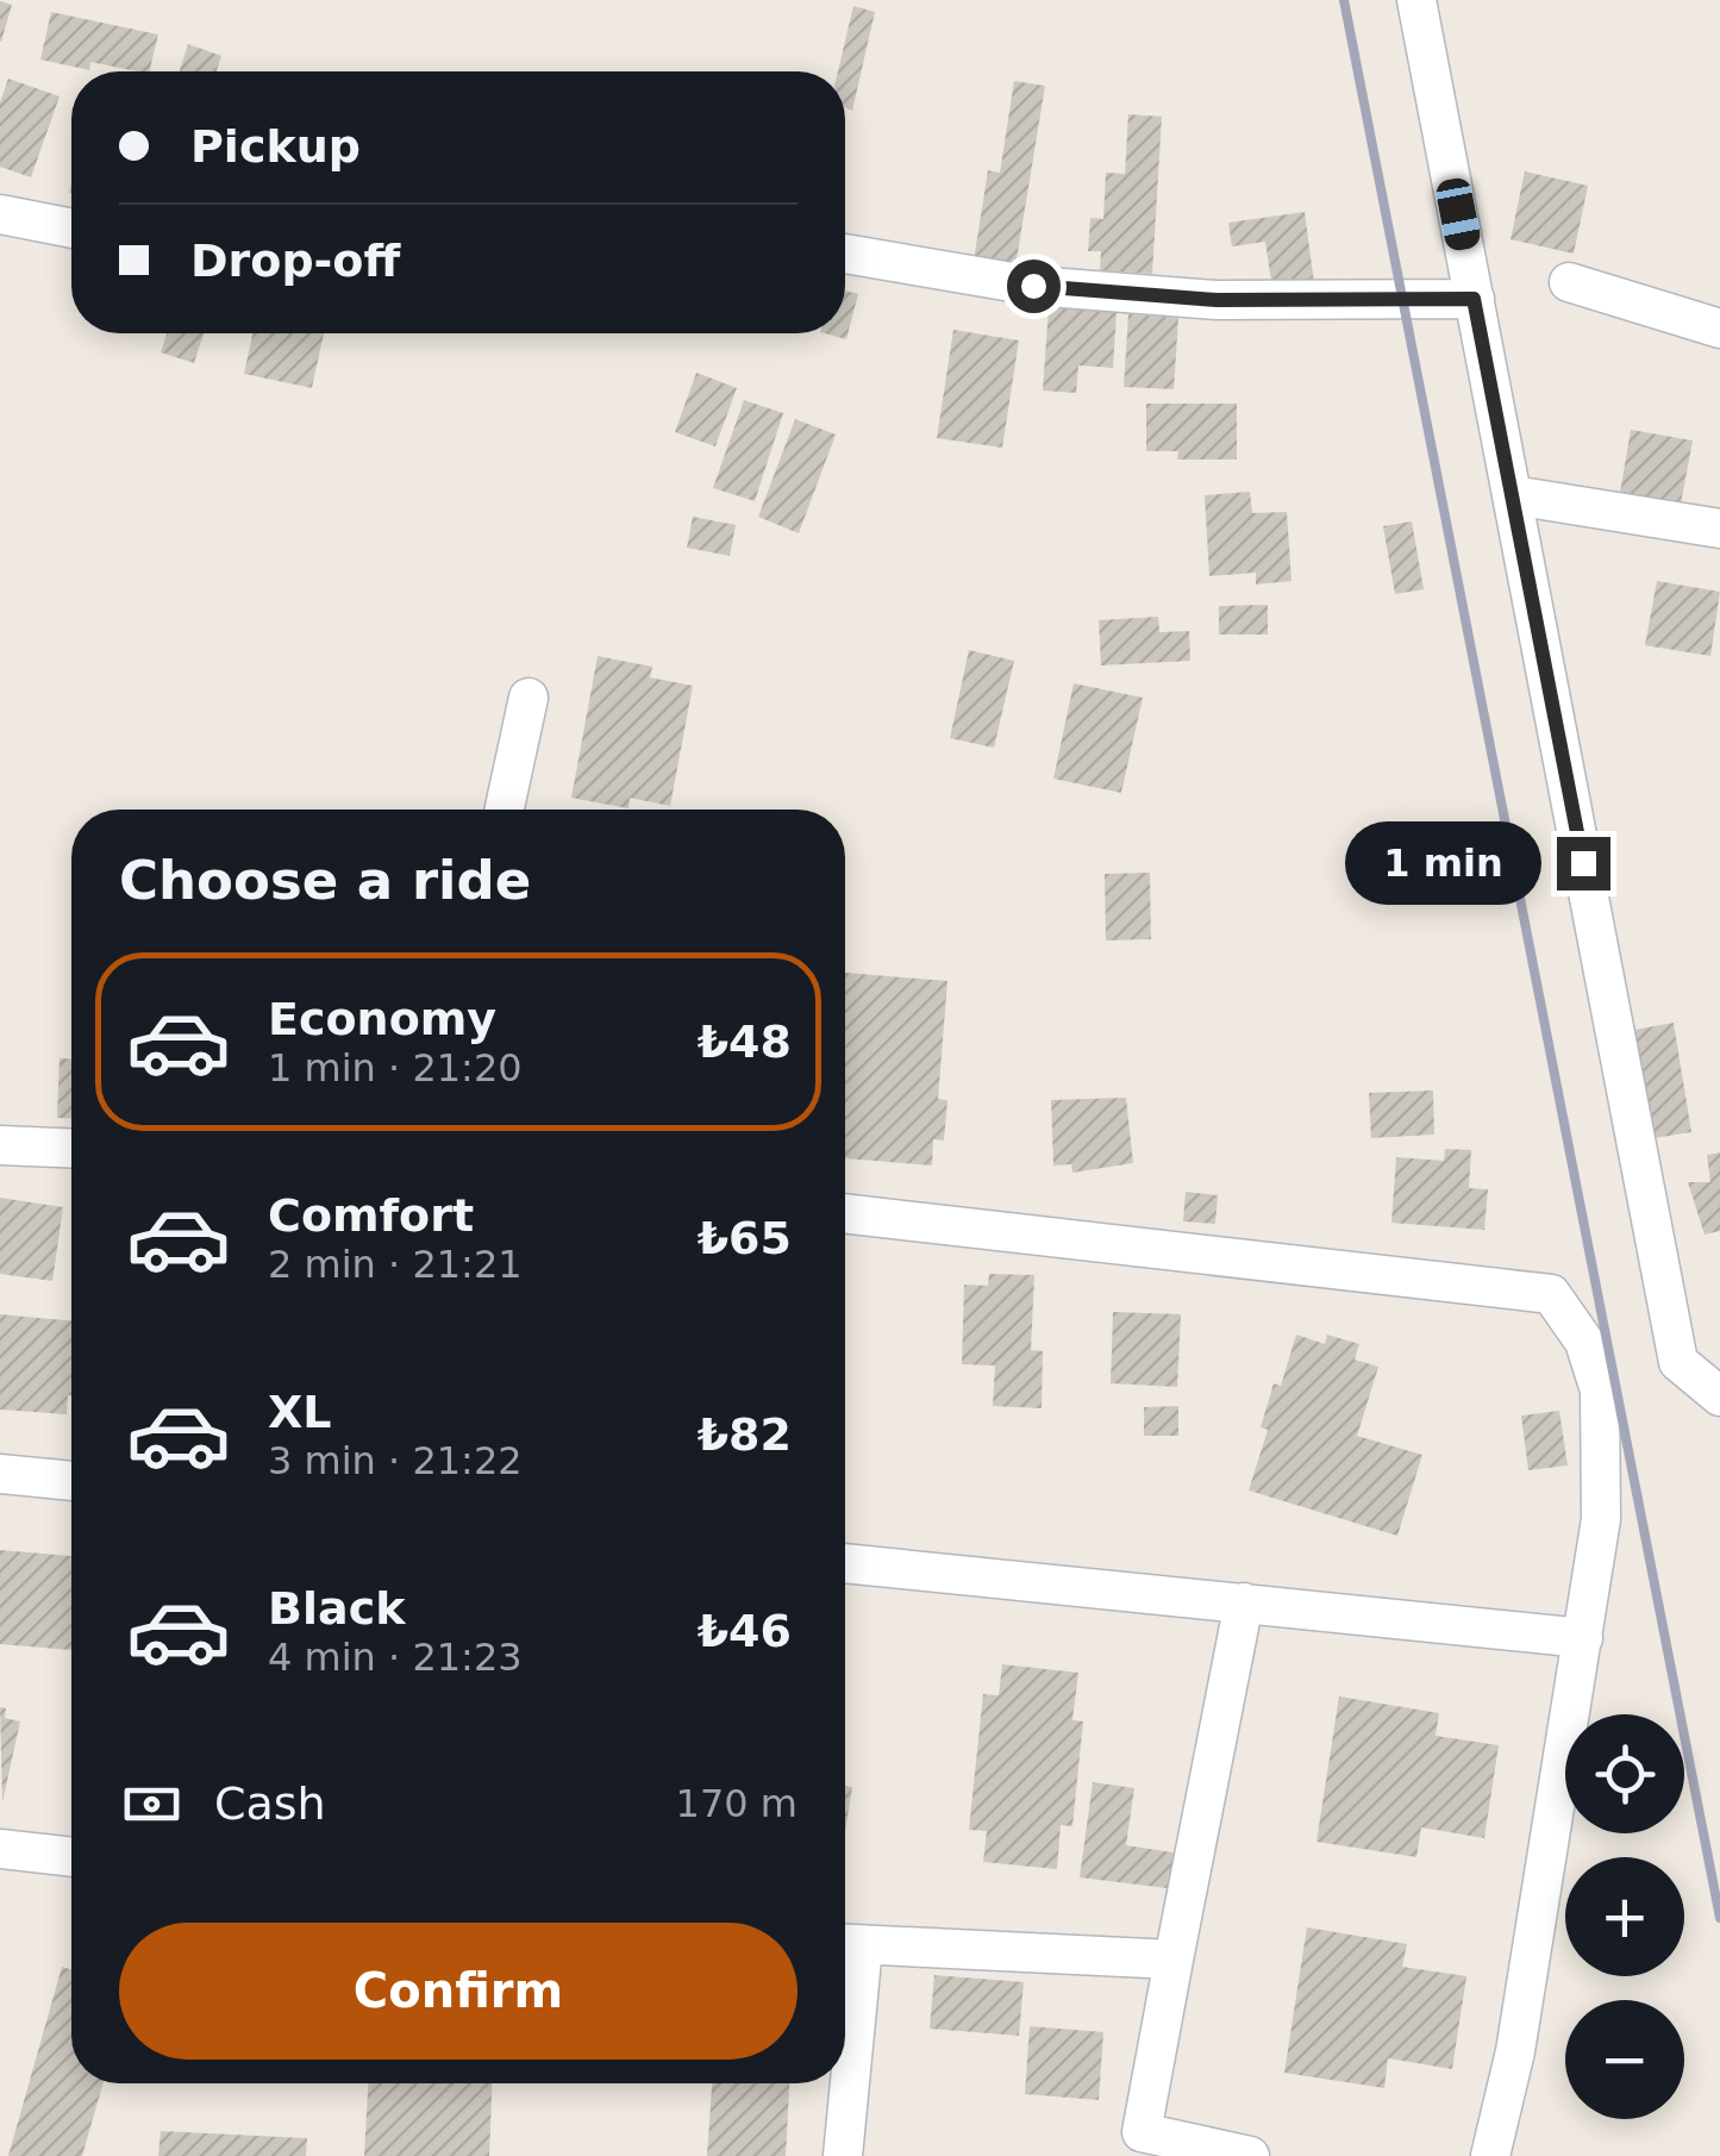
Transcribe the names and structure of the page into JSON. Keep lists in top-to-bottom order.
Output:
{
  "page": {
    "banner": ["Pickup", "Drop-off"],
    "heading": "Choose a ride",
    "bubble": "1 min",
    "list": [
      {
        "name": "Economy",
        "note": "1 min · 21:20",
        "value": "₺48"
      },
      {
        "name": "Comfort",
        "note": "2 min · 21:21",
        "value": "₺65"
      },
      {
        "name": "XL",
        "note": "3 min · 21:22",
        "value": "₺82"
      },
      {
        "name": "Black",
        "note": "4 min · 21:23",
        "value": "₺46"
      }
    ],
    "map_buttons": ["+", "−"],
    "pay": ["Cash", "170 m"],
    "buttons": "Confirm"
  }
}
